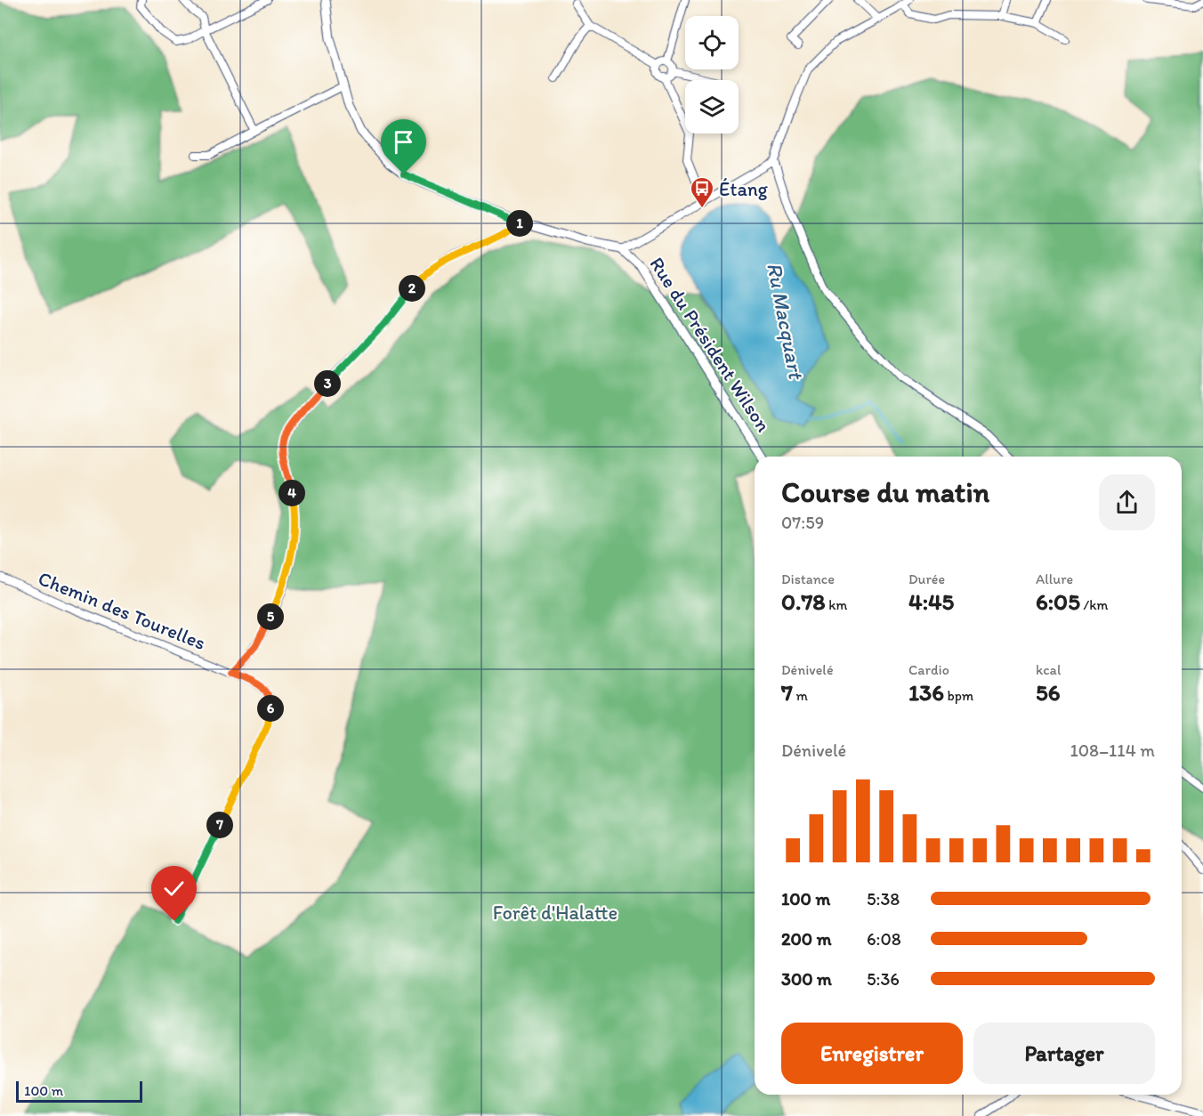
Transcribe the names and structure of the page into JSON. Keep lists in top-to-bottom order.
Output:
{
  "streets": {
    "street": ["Rue du Président Wilson", "Chemin des Tourelles"]
  },
  "water": ["Ru Macquart"],
  "parks": ["Forêt d'Halatte"],
  "places": {
    "bus stop": ["Étang"]
  },
  "scale_bar": "100 m",
  "page": {
    "pins": [
      "1",
      "2",
      "3",
      "4",
      "5",
      "6",
      "7"
    ],
    "heading": ["Course du matin", "07:59"],
    "stats": [
      ["Distance", "0.78 km"],
      ["Durée", "4:45"],
      ["Allure", "6:05 /km"],
      ["Dénivelé", "7 m"],
      ["Cardio", "136 bpm"],
      ["kcal", "56"]
    ],
    "chart": ["Dénivelé", "108–114 m"],
    "list": [
      {
        "name": "100 m",
        "note": "5:38"
      },
      {
        "name": "200 m",
        "note": "6:08"
      },
      {
        "name": "300 m",
        "note": "5:36"
      }
    ],
    "buttons": ["Enregistrer", "Partager"],
    "scale": "100 m"
  }
}
